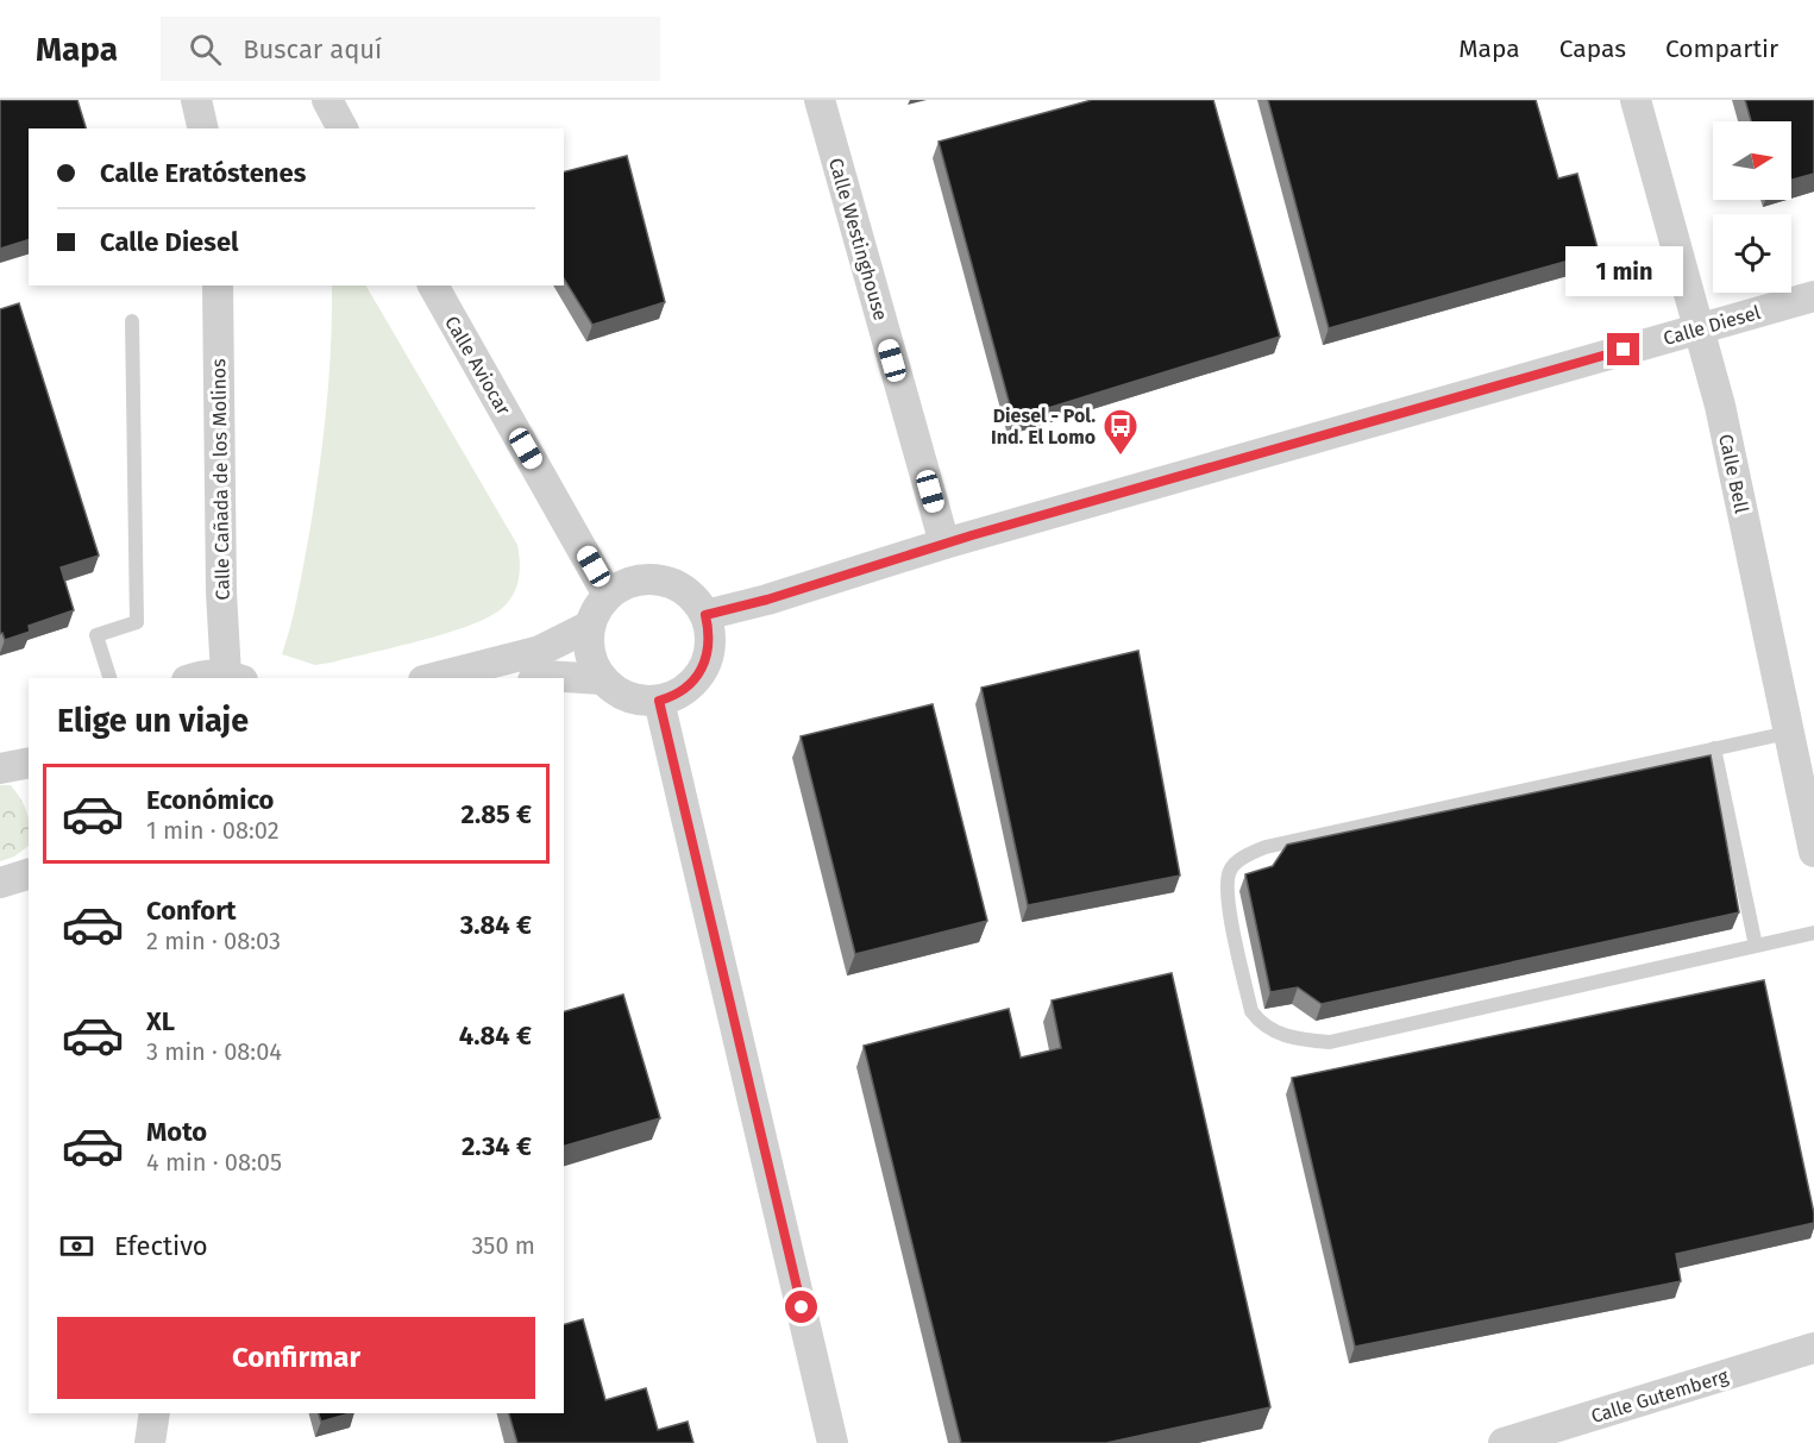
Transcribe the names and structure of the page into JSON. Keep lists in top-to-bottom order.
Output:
{
  "streets": {
    "street": [
      "Calle Westinghouse",
      "Calle Diesel",
      "Calle Aviocar",
      "Calle Bell",
      "Calle Cañada de los Molinos",
      "Calle Gutemberg"
    ]
  },
  "crossings": [
    ["Calle Westinghouse", "Calle Diesel"],
    ["Calle Diesel", "Calle Aviocar"],
    ["Calle Diesel", "Calle Bell"]
  ],
  "places": {
    "bus stop": ["Diesel - Pol. Ind. El Lomo"]
  },
  "north": "right",
  "page": {
    "header": "Mapa",
    "search": "Buscar aquí",
    "nav": ["Mapa", "Capas", "Compartir"],
    "banner": ["Calle Eratóstenes", "Calle Diesel"],
    "bubble": "1 min",
    "heading": "Elige un viaje",
    "list": [
      {
        "name": "Económico",
        "note": "1 min · 08:02",
        "value": "2.85 €"
      },
      {
        "name": "Confort",
        "note": "2 min · 08:03",
        "value": "3.84 €"
      },
      {
        "name": "XL",
        "note": "3 min · 08:04",
        "value": "4.84 €"
      },
      {
        "name": "Moto",
        "note": "4 min · 08:05",
        "value": "2.34 €"
      }
    ],
    "pay": ["Efectivo", "350 m"],
    "buttons": "Confirmar"
  }
}
